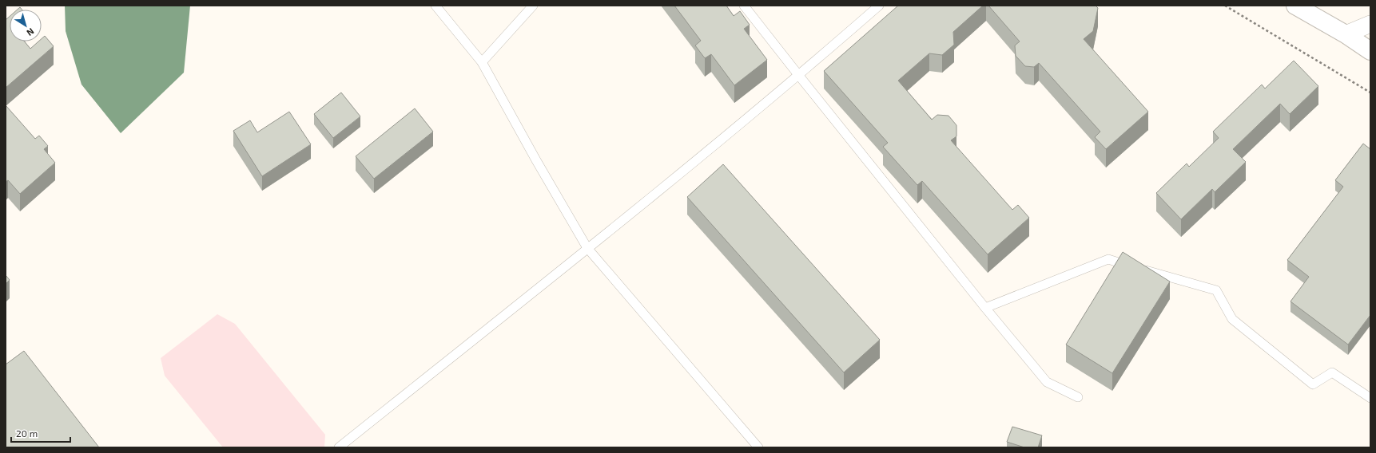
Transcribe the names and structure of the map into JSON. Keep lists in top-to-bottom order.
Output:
{
  "scale_bar": "20 m",
  "north": "bottom right"
}
